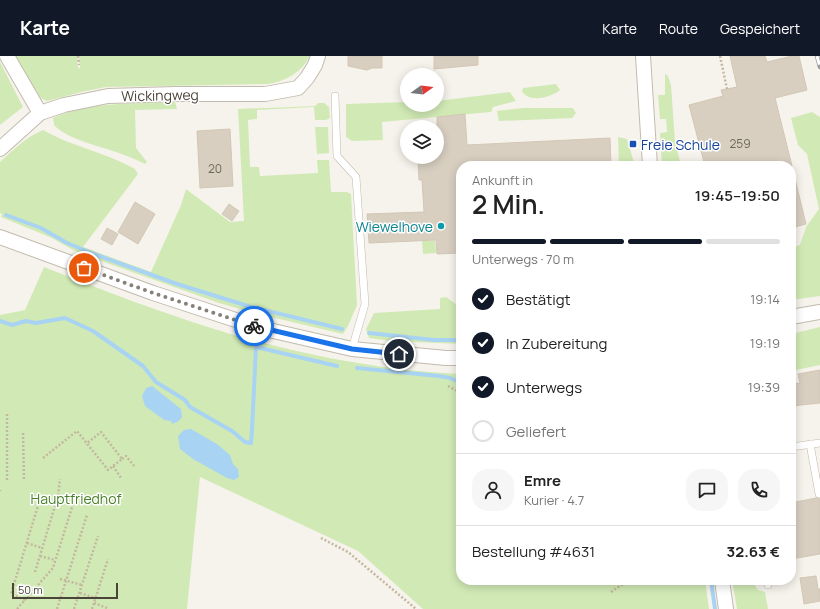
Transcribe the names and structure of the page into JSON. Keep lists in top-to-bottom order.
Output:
{
  "streets": {
    "street": ["Wickingweg"]
  },
  "parks": ["Hauptfriedhof"],
  "places": {
    "transit": ["Freie Schule"],
    "other": ["Wiewelhove"]
  },
  "house_numbers": ["259", "20"],
  "scale_bar": "50 m",
  "north": "right",
  "page": {
    "header": "Karte",
    "nav": ["Karte", "Route", "Gespeichert"],
    "heading": ["2 Min.", "Ankunft in", "19:45–19:50"],
    "panel": [
      "Emre",
      "Kurier · 4.7",
      "Bestellung #4631",
      "32.63 €"
    ],
    "bar": "Unterwegs · 70 m",
    "list": [
      ["Bestätigt", "19:14"],
      ["In Zubereitung", "19:19"],
      ["Unterwegs", "19:39"],
      "Geliefert"
    ],
    "scale": "50 m"
  }
}
